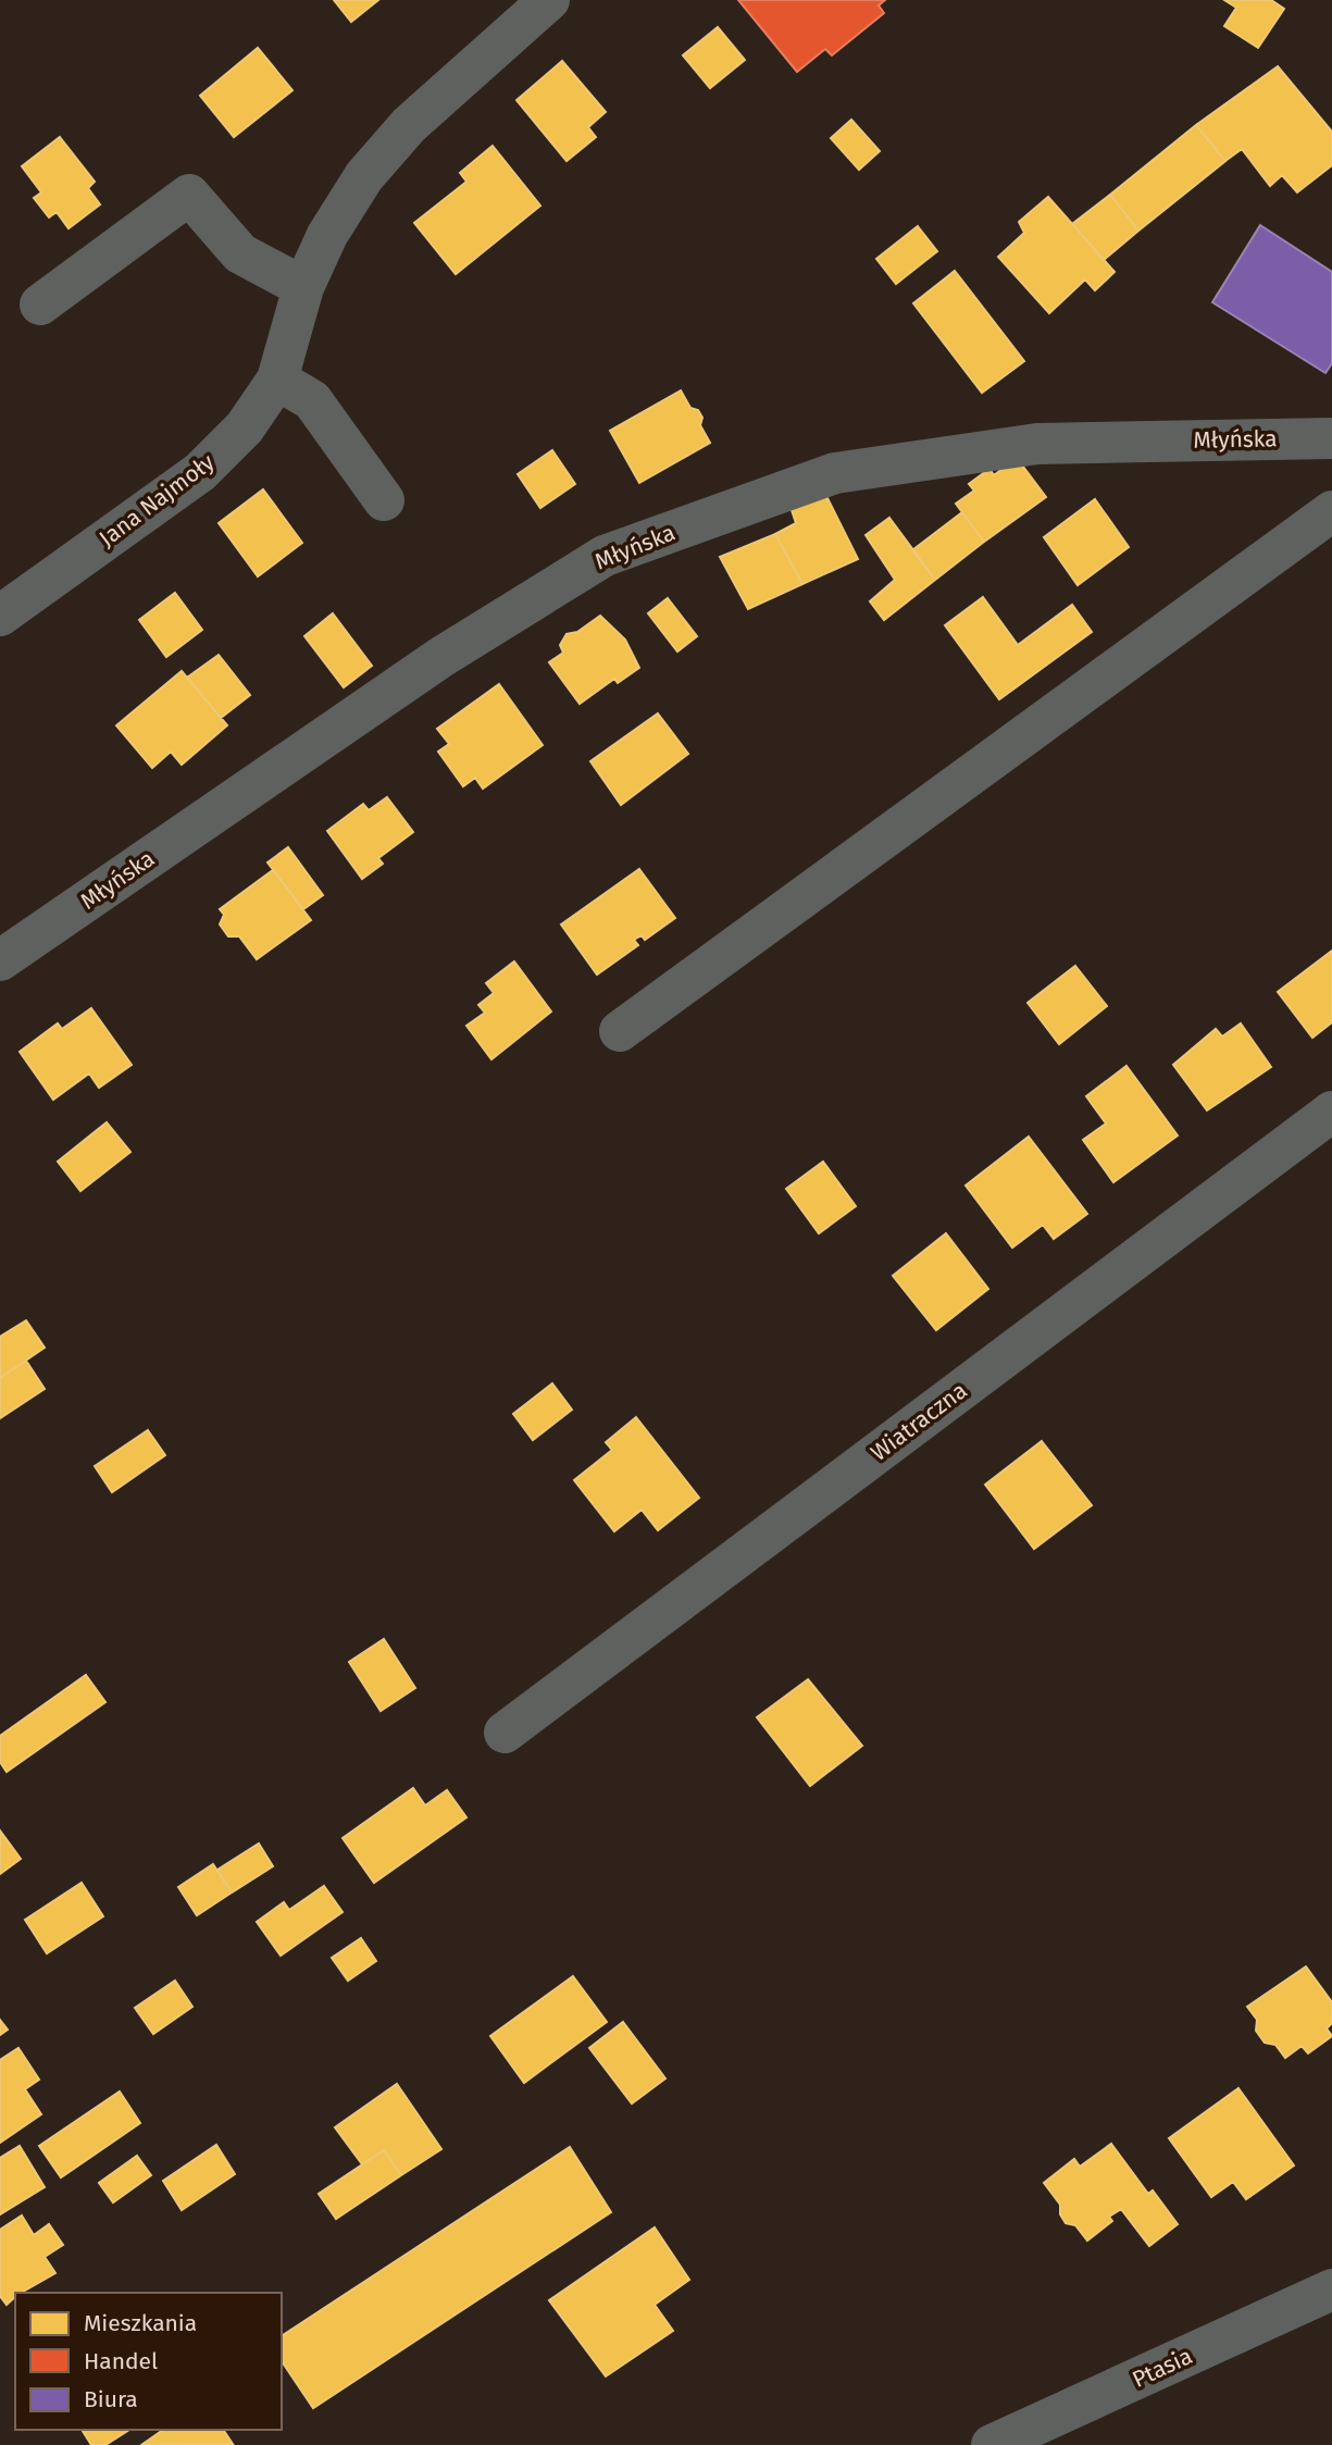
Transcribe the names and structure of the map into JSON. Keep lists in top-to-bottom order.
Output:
{
  "streets": {
    "street": [
      "Młyńska",
      "Jana Najmoły",
      "Wiatraczna",
      "Ptasia"
    ]
  },
  "legend": ["Mieszkania", "Handel", "Biura"]
}
